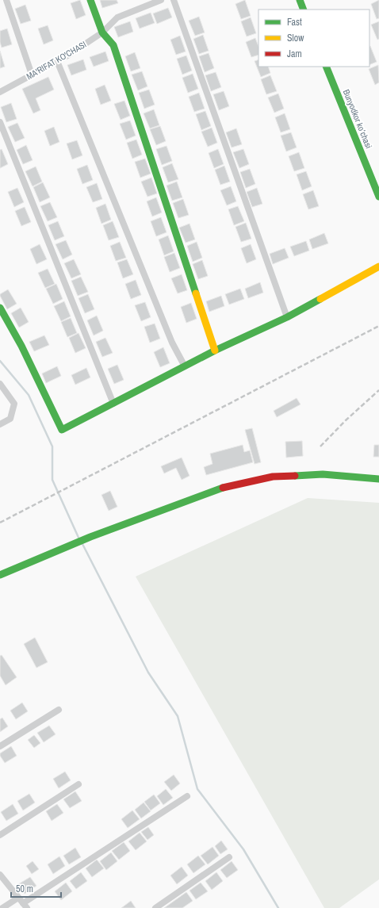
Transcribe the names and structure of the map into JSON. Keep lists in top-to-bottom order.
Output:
{
  "streets": {
    "street": ["MA'RIFAT KO'CHASI", "Bunyodkor koʻchasi"]
  },
  "legend": ["Fast", "Slow", "Jam"],
  "scale_bar": "50 m"
}
